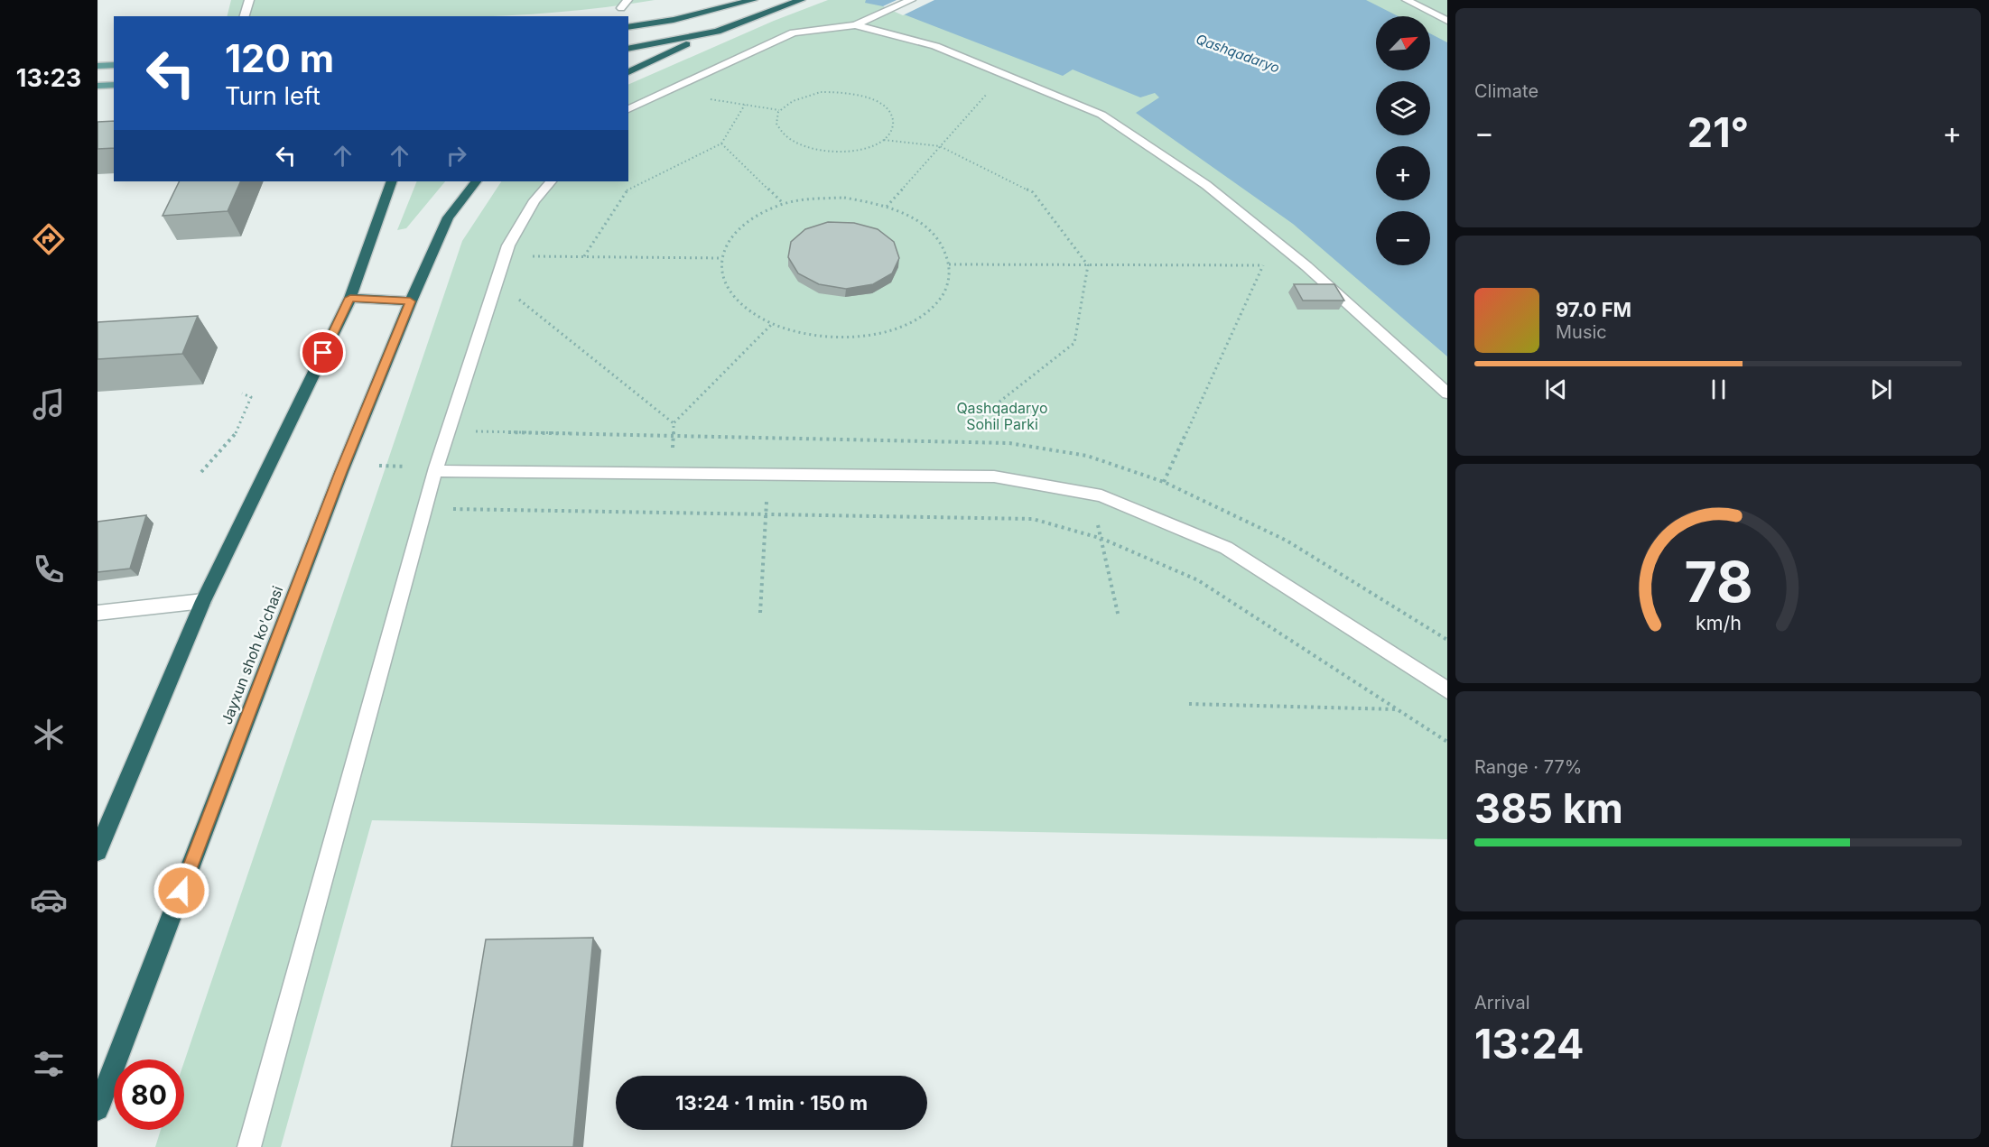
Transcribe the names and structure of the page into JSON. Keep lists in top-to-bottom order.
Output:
{
  "streets": {
    "highway": ["Jayxun shoh ko'chasi"]
  },
  "water": ["Qashqadaryo"],
  "parks": ["Qashqadaryo Sohil Parki"],
  "north": "top right",
  "page": {
    "tabs": "13:23",
    "tile": [
      "Climate",
      ["Range · 77%", "385 km"],
      ["Arrival", "13:24"]
    ],
    "map_buttons": ["+", "−"],
    "turn": ["120 m", "Turn left"],
    "heat": ["−", "21°", "+"],
    "song": ["97.0 FM", "Music"],
    "limit": "80",
    "trip": "13:24 · 1 min · 150 m",
    "gauge": ["78", "km/h"]
  }
}
